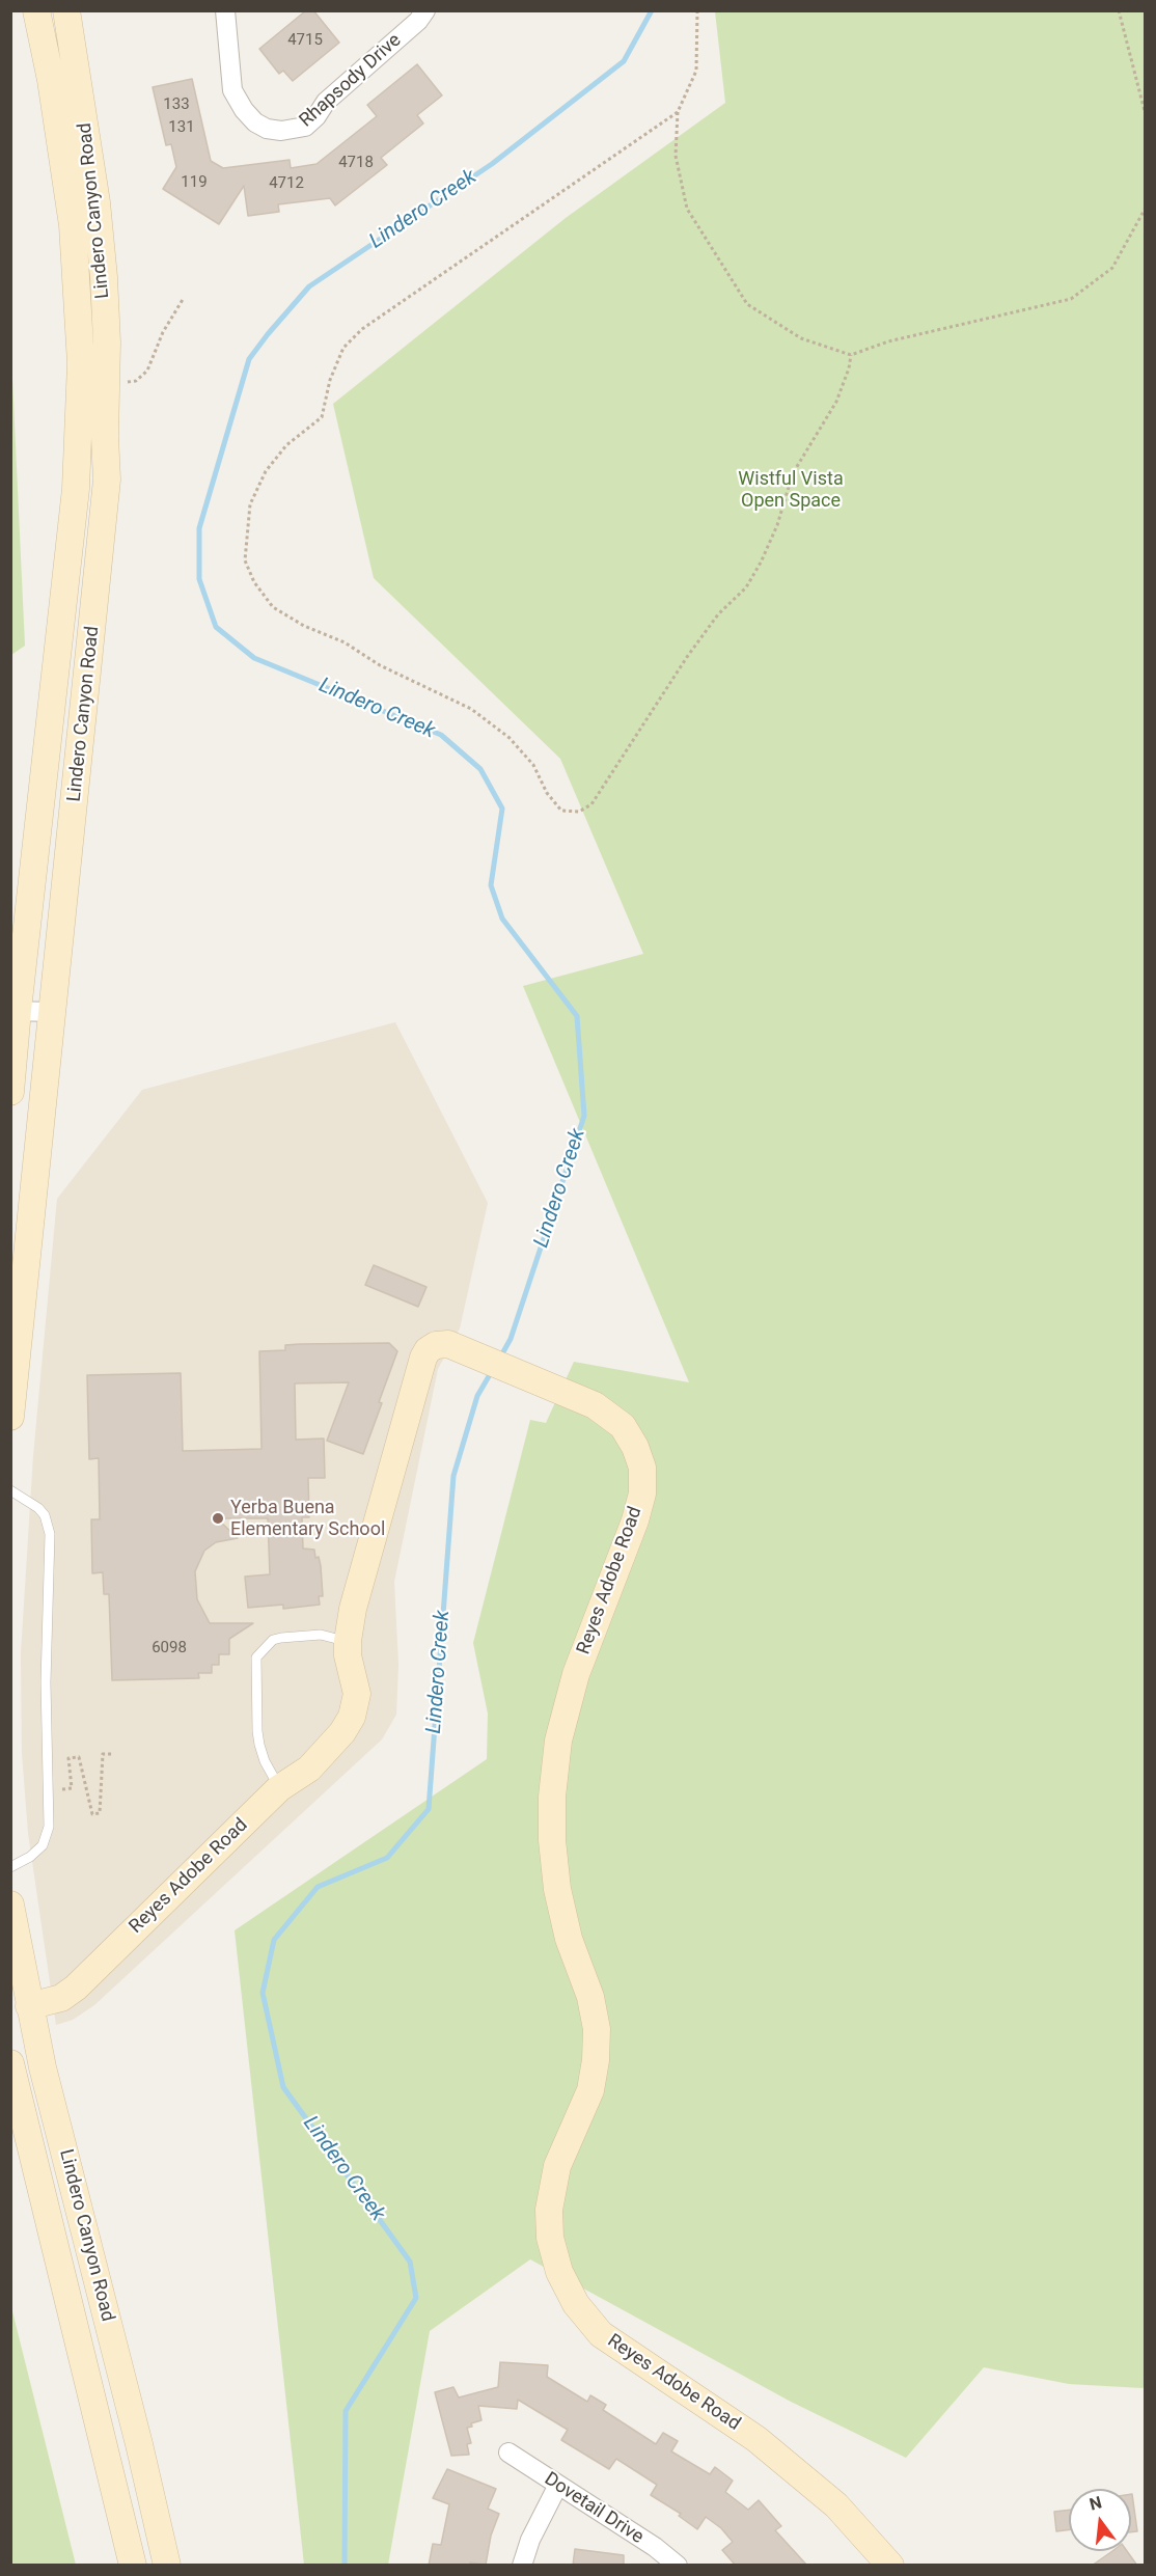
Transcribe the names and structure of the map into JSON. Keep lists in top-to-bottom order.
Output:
{
  "streets": {
    "main road": ["Lindero Canyon Road", "Reyes Adobe Road"],
    "street": ["Rhapsody Drive", "Dovetail Drive"]
  },
  "crossings": [
    ["Lindero Canyon Road", "Reyes Adobe Road"]
  ],
  "water": ["Lindero Creek"],
  "parks": ["Wistful Vista Open Space"],
  "places": ["Yerba Buena Elementary School"],
  "house_numbers": [
    "4715",
    "133",
    "131",
    "4718",
    "119",
    "4712",
    "6098"
  ],
  "north": "top"
}
